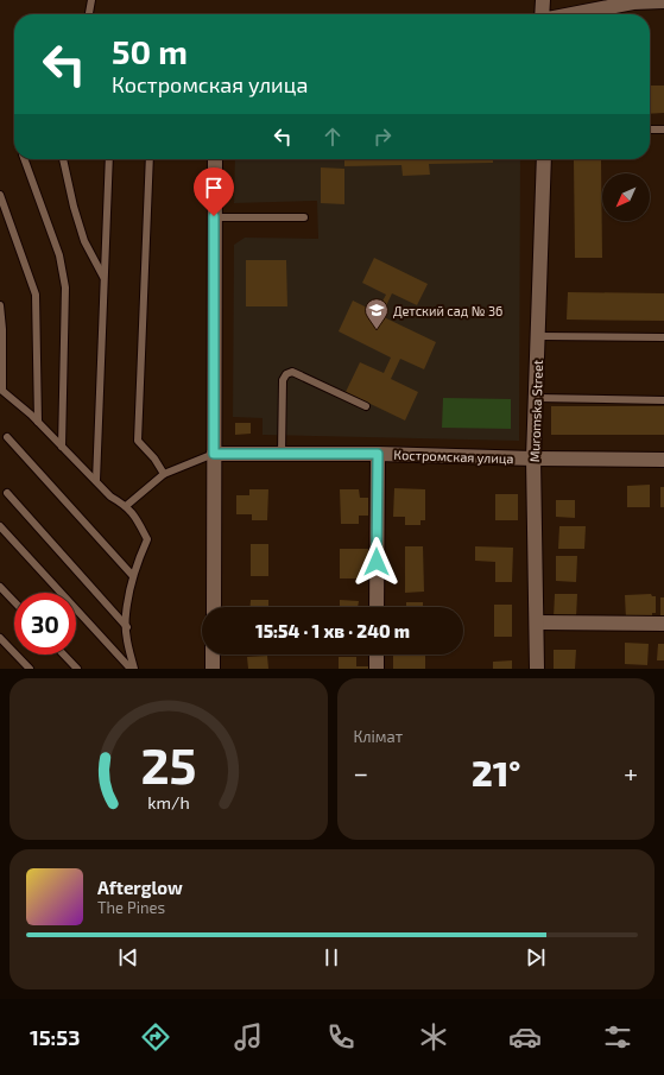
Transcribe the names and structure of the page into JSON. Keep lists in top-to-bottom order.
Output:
{
  "streets": {
    "street": ["Muromska Street", "Костромская улица"]
  },
  "crossings": [
    ["Muromska Street", "Костромская улица"]
  ],
  "places": {
    "school or university": ["Детский сад № 36"]
  },
  "north": "bottom left",
  "page": {
    "turn": ["50 m", "Костромская улица"],
    "limit": "30",
    "trip": "15:54 · 1 хв · 240 m",
    "tile": "Клімат",
    "heat": ["−", "21°", "+"],
    "song": ["Afterglow", "The Pines"],
    "tabs": "15:53",
    "gauge": ["25", "km/h"]
  }
}
